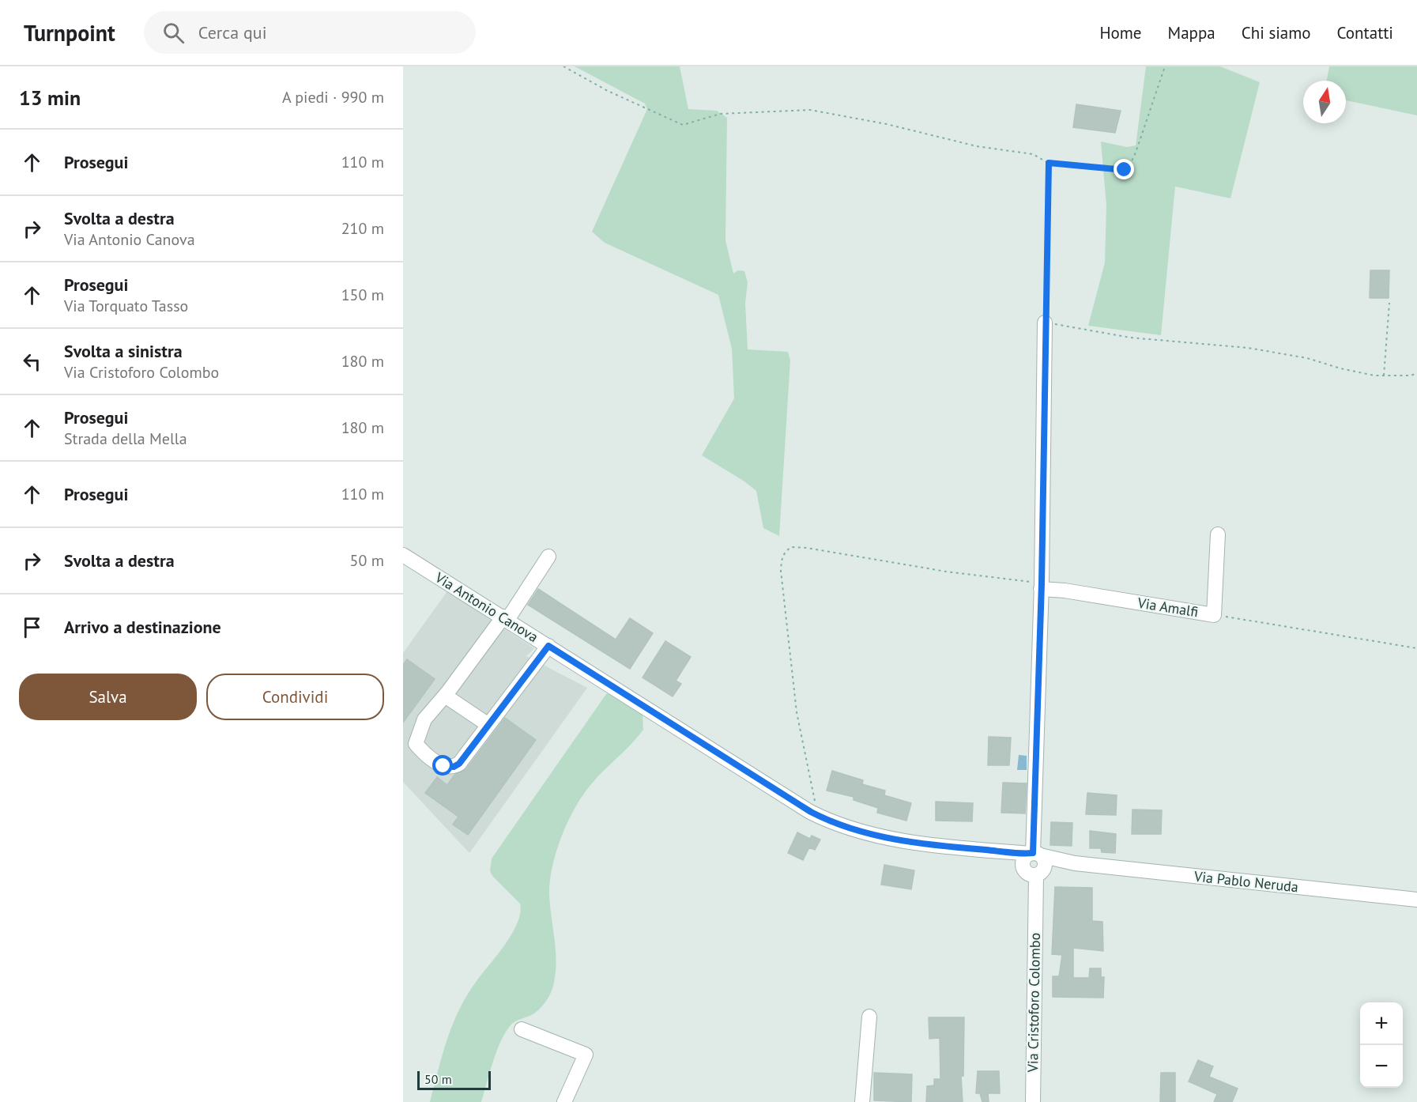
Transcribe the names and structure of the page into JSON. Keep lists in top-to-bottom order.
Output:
{
  "streets": {
    "street": [
      "Via Antonio Canova",
      "Via Amalfi",
      "Via Pablo Neruda",
      "Via Cristoforo Colombo"
    ]
  },
  "crossings": [
    ["Via Antonio Canova", "Via Pablo Neruda"],
    ["Via Pablo Neruda", "Via Cristoforo Colombo"]
  ],
  "scale_bar": "50 m",
  "north": "top",
  "page": {
    "header": "Turnpoint",
    "search": "Cerca qui",
    "nav": [
      "Home",
      "Mappa",
      "Chi siamo",
      "Contatti"
    ],
    "heading": ["13 min", "A piedi · 990 m"],
    "list": [
      ["Prosegui", "110 m"],
      ["Svolta a destra", "Via Antonio Canova", "210 m"],
      ["Prosegui", "Via Torquato Tasso", "150 m"],
      ["Svolta a sinistra", "Via Cristoforo Colombo", "180 m"],
      ["Prosegui", "Strada della Mella", "180 m"],
      ["Prosegui", "110 m"],
      ["Svolta a destra", "50 m"],
      "Arrivo a destinazione"
    ],
    "buttons": ["Salva", "Condividi"],
    "map_buttons": ["+", "−"],
    "scale": "50 m"
  }
}
